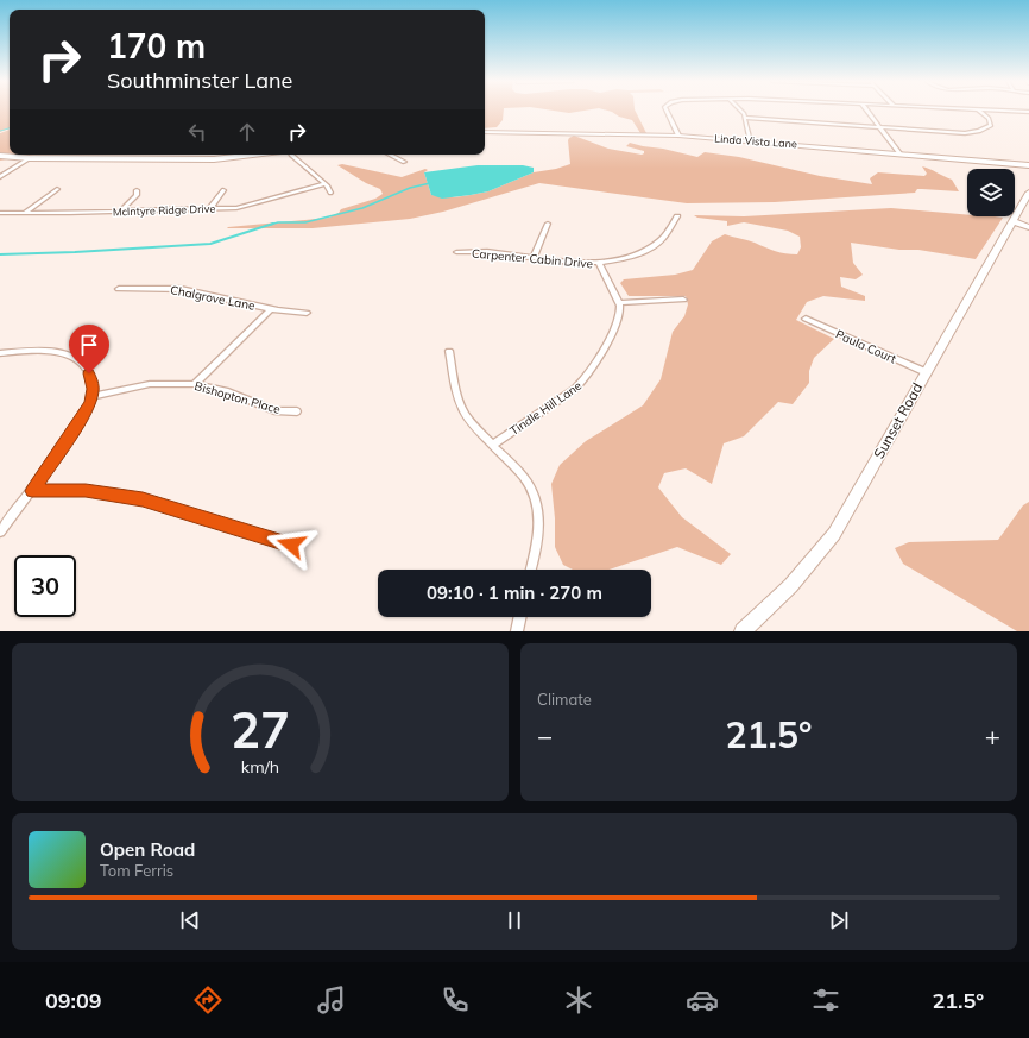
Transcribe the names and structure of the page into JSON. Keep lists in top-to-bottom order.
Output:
{
  "streets": {
    "street": [
      "Linda Vista Lane",
      "McIntyre Ridge Drive",
      "Carpenter Cabin Drive",
      "Chalgrove Lane",
      "Paula Court",
      "Bishopton Place",
      "Tindle Hill Lane",
      "Sunset Road"
    ]
  },
  "crossings": [
    ["Paula Court", "Sunset Road"]
  ],
  "page": {
    "turn": ["170 m", "Southminster Lane"],
    "limit": "30",
    "trip": "09:10 · 1 min · 270 m",
    "tile": "Climate",
    "heat": ["−", "21.5°", "+"],
    "song": ["Open Road", "Tom Ferris"],
    "tabs": ["09:09", "21.5°"],
    "gauge": ["27", "km/h"]
  }
}
